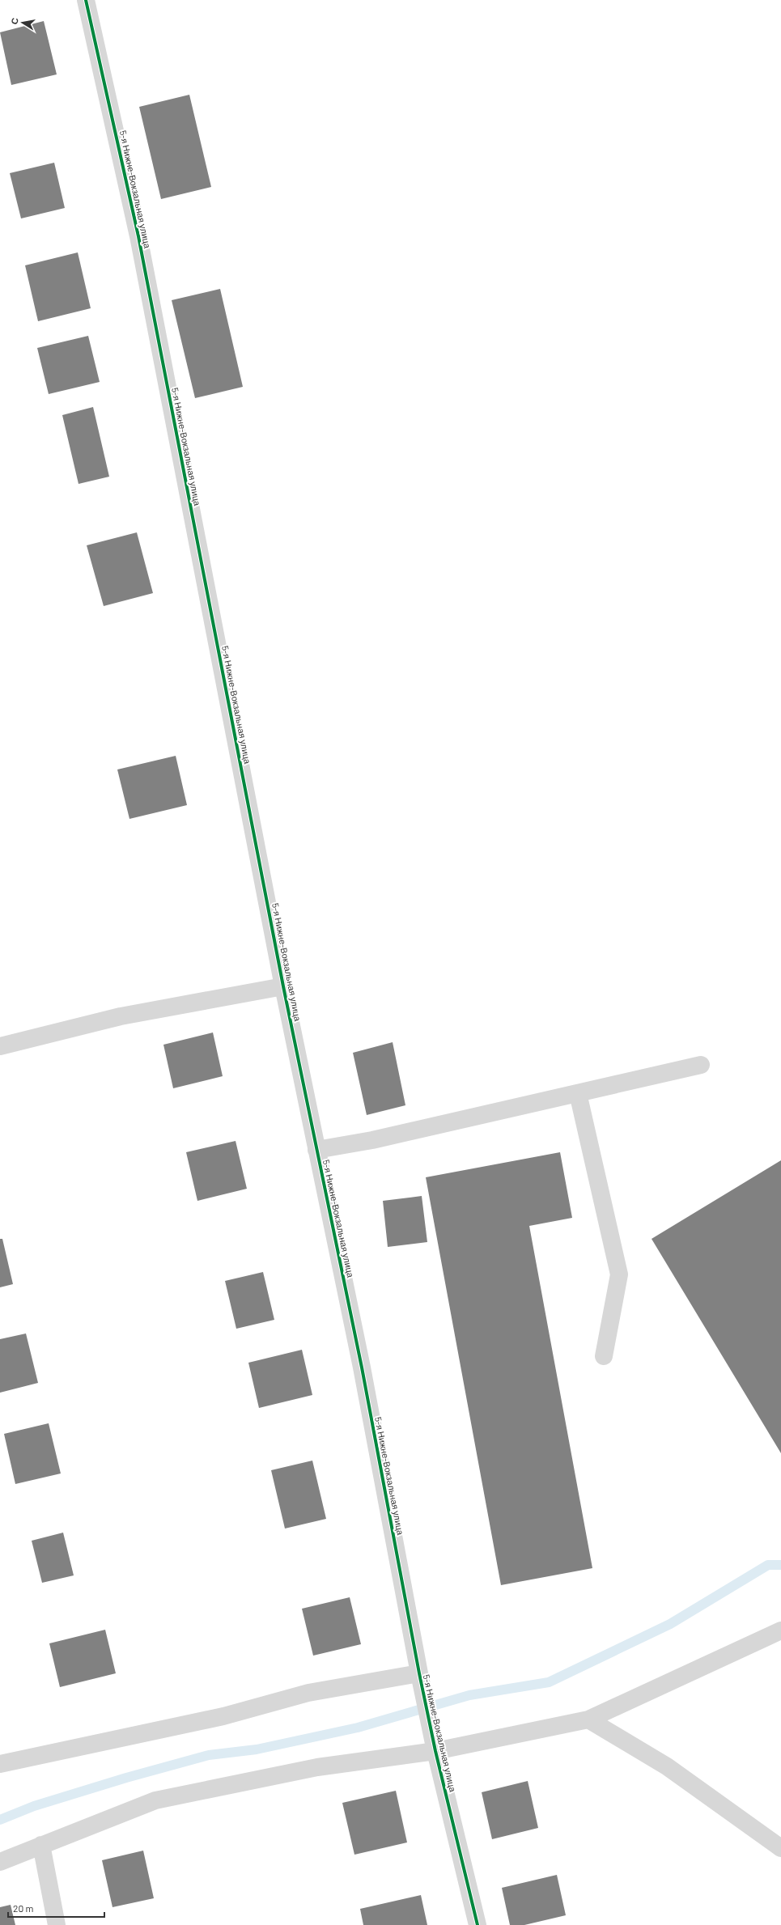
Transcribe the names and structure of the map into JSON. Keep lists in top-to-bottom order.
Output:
{
  "streets": {
    "street": ["5-я Нижне-Вокзальная улица"]
  },
  "scale_bar": "20 m",
  "north": "left"
}
